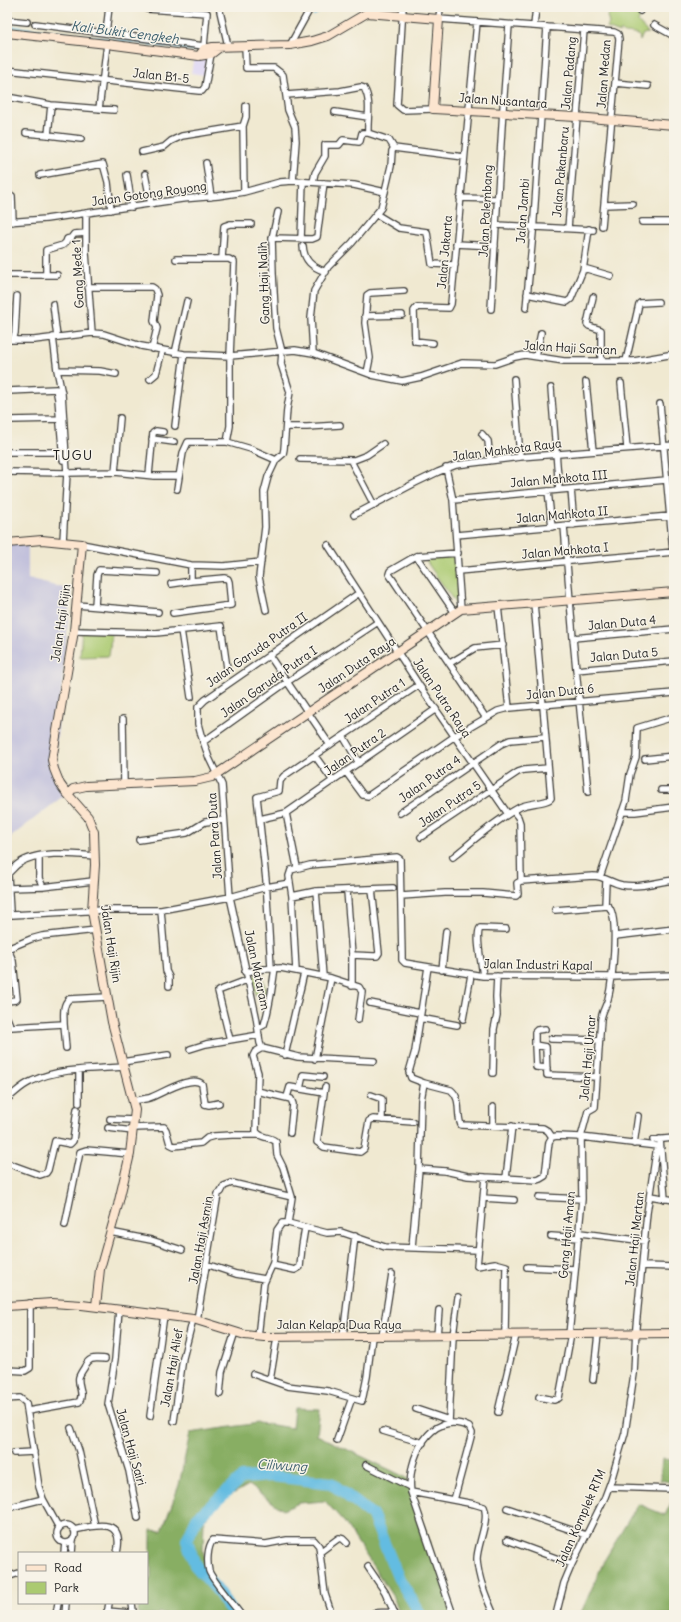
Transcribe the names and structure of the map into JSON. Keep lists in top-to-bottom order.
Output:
{
  "streets": {
    "street": [
      "Jalan Padang",
      "Jalan Medan",
      "Jalan B1-5",
      "Jalan Nusantara",
      "Jalan Pakanbaru",
      "Jalan Gotong Royong",
      "Jalan Palembang",
      "Jalan Jambi",
      "Jalan Jakarta",
      "Gang Mede 1",
      "Gang Haji Nalih",
      "Jalan Haji Saman",
      "Jalan Mahkota Raya",
      "Jalan Mahkota III",
      "Jalan Mahkota II",
      "Jalan Mahkota I",
      "Jalan Haji Rijin",
      "Jalan Duta 4",
      "Jalan Garuda Putra II",
      "Jalan Duta 5",
      "Jalan Duta Raya",
      "Jalan Garuda Putra I",
      "Jalan Duta 6",
      "Jalan Putra Raya",
      "Jalan Putra 1",
      "Jalan Putra 2",
      "Jalan Putra 4",
      "Jalan Putra 5",
      "Jalan Para Duta",
      "Jalan Industri Kapal",
      "Jalan Mataram",
      "Jalan Haji Umar",
      "Gang Haji Aman",
      "Jalan Haji Martan",
      "Jalan Haji Asmin",
      "Jalan Kelapa Dua Raya",
      "Jalan Haji Alief",
      "Jalan Haji Sairi",
      "Jalan Komplek RTM"
    ]
  },
  "crossings": [
    ["Jalan Padang", "Jalan Medan"],
    ["Jalan Padang", "Jalan Nusantara"],
    ["Jalan Padang", "Jalan Pakanbaru"],
    ["Jalan Medan", "Jalan Nusantara"],
    ["Jalan Nusantara", "Jalan Pakanbaru"],
    ["Jalan Nusantara", "Jalan Palembang"],
    ["Jalan Nusantara", "Jalan Jambi"],
    ["Jalan Nusantara", "Jalan Jakarta"],
    ["Jalan Gotong Royong", "Gang Mede 1"],
    ["Gang Mede 1", "Jalan Haji Saman"],
    ["Gang Haji Nalih", "Jalan Haji Saman"],
    ["Jalan Haji Rijin", "Jalan Duta Raya"],
    ["Jalan Haji Rijin", "Jalan Kelapa Dua Raya"],
    ["Jalan Garuda Putra II", "Jalan Garuda Putra I"],
    ["Jalan Garuda Putra II", "Jalan Putra Raya"],
    ["Jalan Duta Raya", "Jalan Putra Raya"],
    ["Jalan Duta Raya", "Jalan Para Duta"],
    ["Jalan Garuda Putra I", "Jalan Putra Raya"],
    ["Jalan Duta 6", "Jalan Putra Raya"],
    ["Jalan Duta 6", "Jalan Putra 2"],
    ["Jalan Putra Raya", "Jalan Putra 1"],
    ["Jalan Putra Raya", "Jalan Putra 2"],
    ["Jalan Putra Raya", "Jalan Putra 4"],
    ["Jalan Putra Raya", "Jalan Putra 5"],
    ["Jalan Putra 1", "Jalan Putra 2"],
    ["Jalan Para Duta", "Jalan Mataram"],
    ["Jalan Industri Kapal", "Jalan Haji Umar"],
    ["Jalan Haji Umar", "Gang Haji Aman"],
    ["Gang Haji Aman", "Jalan Kelapa Dua Raya"],
    ["Jalan Haji Martan", "Jalan Kelapa Dua Raya"],
    ["Jalan Haji Martan", "Jalan Komplek RTM"],
    ["Jalan Haji Asmin", "Jalan Kelapa Dua Raya"],
    ["Jalan Haji Asmin", "Jalan Haji Alief"],
    ["Jalan Kelapa Dua Raya", "Jalan Haji Alief"],
    ["Jalan Kelapa Dua Raya", "Jalan Haji Sairi"],
    ["Jalan Kelapa Dua Raya", "Jalan Komplek RTM"]
  ],
  "districts": ["TUGU"],
  "water": ["Kali Bukit Cengkeh", "Ciliwung"],
  "legend": ["Road", "Park"]
}
